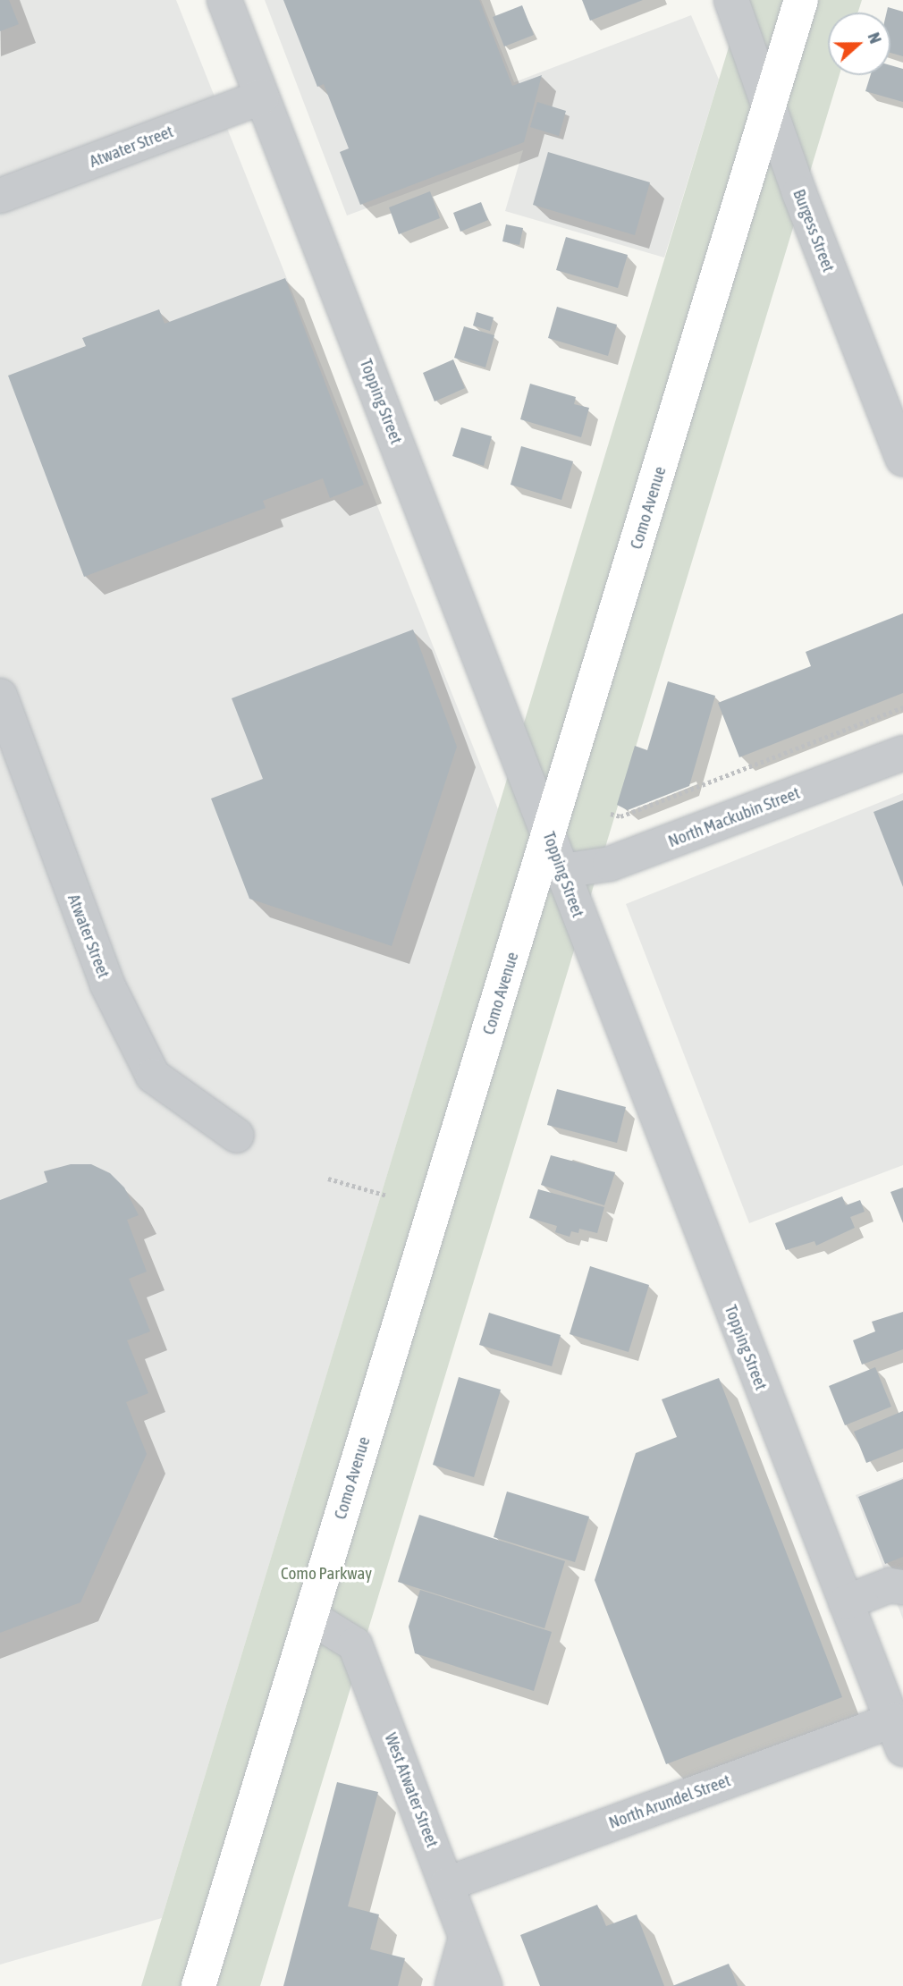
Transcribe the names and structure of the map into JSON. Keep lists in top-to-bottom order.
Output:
{
  "streets": {
    "main road": ["Como Avenue"],
    "street": [
      "Atwater Street",
      "Burgess Street",
      "Topping Street",
      "North Mackubin Street",
      "West Atwater Street",
      "North Arundel Street"
    ]
  },
  "crossings": [
    ["Atwater Street", "Topping Street"],
    ["Burgess Street", "Como Avenue"],
    ["Topping Street", "Como Avenue"],
    ["Topping Street", "North Mackubin Street"],
    ["Topping Street", "North Arundel Street"],
    ["Como Avenue", "West Atwater Street"],
    ["West Atwater Street", "North Arundel Street"]
  ],
  "parks": ["Como Parkway"],
  "north": "right"
}
